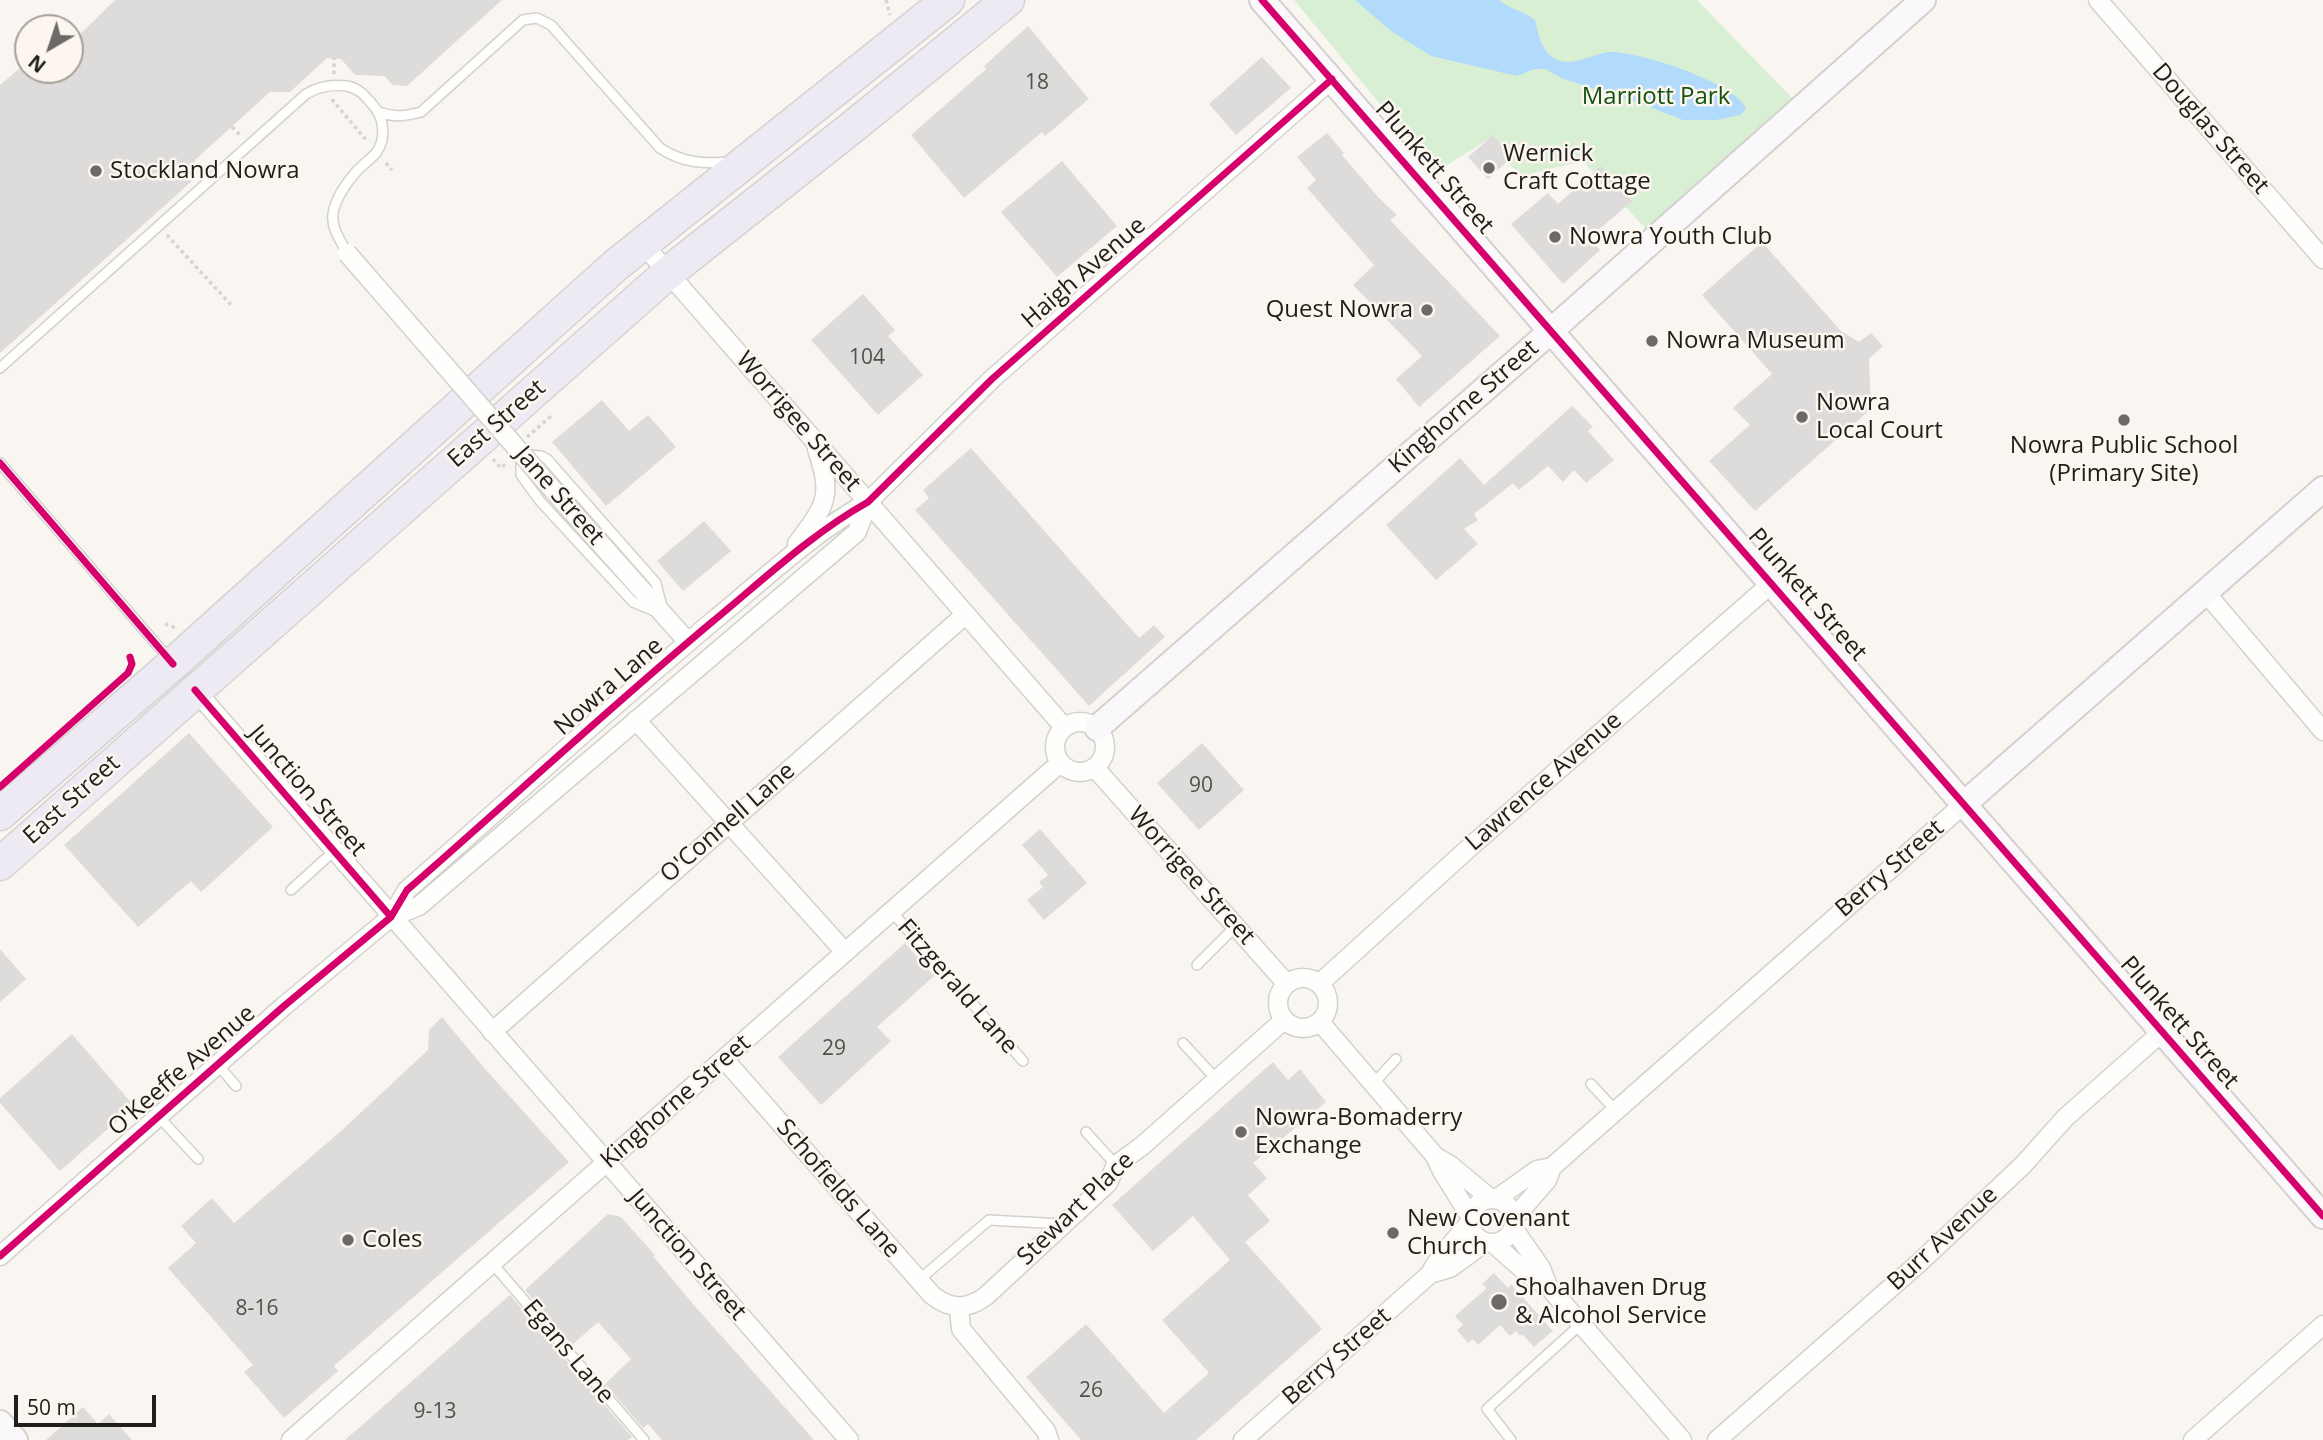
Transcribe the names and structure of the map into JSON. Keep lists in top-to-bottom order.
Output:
{
  "streets": {
    "highway": ["East Street"],
    "street": [
      "Douglas Street",
      "Plunkett Street",
      "Haigh Avenue",
      "Kinghorne Street",
      "Worrigee Street",
      "Jane Street",
      "Nowra Lane",
      "Lawrence Avenue",
      "Junction Street",
      "O'Connell Lane",
      "Berry Street",
      "O'Keeffe Avenue",
      "Schofields Lane",
      "Stewart Place",
      "Burr Avenue"
    ],
    "lane": ["Fitzgerald Lane", "Egans Lane"]
  },
  "crossings": [
    ["Plunkett Street", "Haigh Avenue"],
    ["Plunkett Street", "Kinghorne Street"],
    ["Plunkett Street", "Lawrence Avenue"],
    ["Plunkett Street", "Berry Street"],
    ["Plunkett Street", "Burr Avenue"],
    ["Haigh Avenue", "Worrigee Street"],
    ["Haigh Avenue", "Nowra Lane"],
    ["Kinghorne Street", "Worrigee Street"],
    ["Kinghorne Street", "Junction Street"],
    ["Kinghorne Street", "Fitzgerald Lane"],
    ["Kinghorne Street", "Schofields Lane"],
    ["Kinghorne Street", "Egans Lane"],
    ["Worrigee Street", "East Street"],
    ["Worrigee Street", "Nowra Lane"],
    ["Worrigee Street", "Lawrence Avenue"],
    ["Worrigee Street", "O'Connell Lane"],
    ["Worrigee Street", "Stewart Place"],
    ["East Street", "Junction Street"],
    ["Jane Street", "Nowra Lane"],
    ["Nowra Lane", "Junction Street"],
    ["Nowra Lane", "O'Keeffe Avenue"],
    ["Lawrence Avenue", "Stewart Place"],
    ["Junction Street", "O'Connell Lane"],
    ["Junction Street", "O'Keeffe Avenue"],
    ["Schofields Lane", "Stewart Place"]
  ],
  "parks": ["Marriott Park"],
  "places": [
    "Wernick Craft Cottage",
    "Stockland Nowra",
    "Nowra Youth Club",
    "Quest Nowra",
    "Nowra Museum",
    "Nowra Local Court",
    "Nowra Public School (Primary Site)",
    "Nowra-Bomaderry Exchange",
    "New Covenant Church",
    "Coles",
    "Shoalhaven Drug & Alcohol Service"
  ],
  "house_numbers": [
    "18",
    "104",
    "90",
    "29",
    "8-16",
    "26",
    "9-13"
  ],
  "scale_bar": "50 m",
  "north": "bottom left"
}
